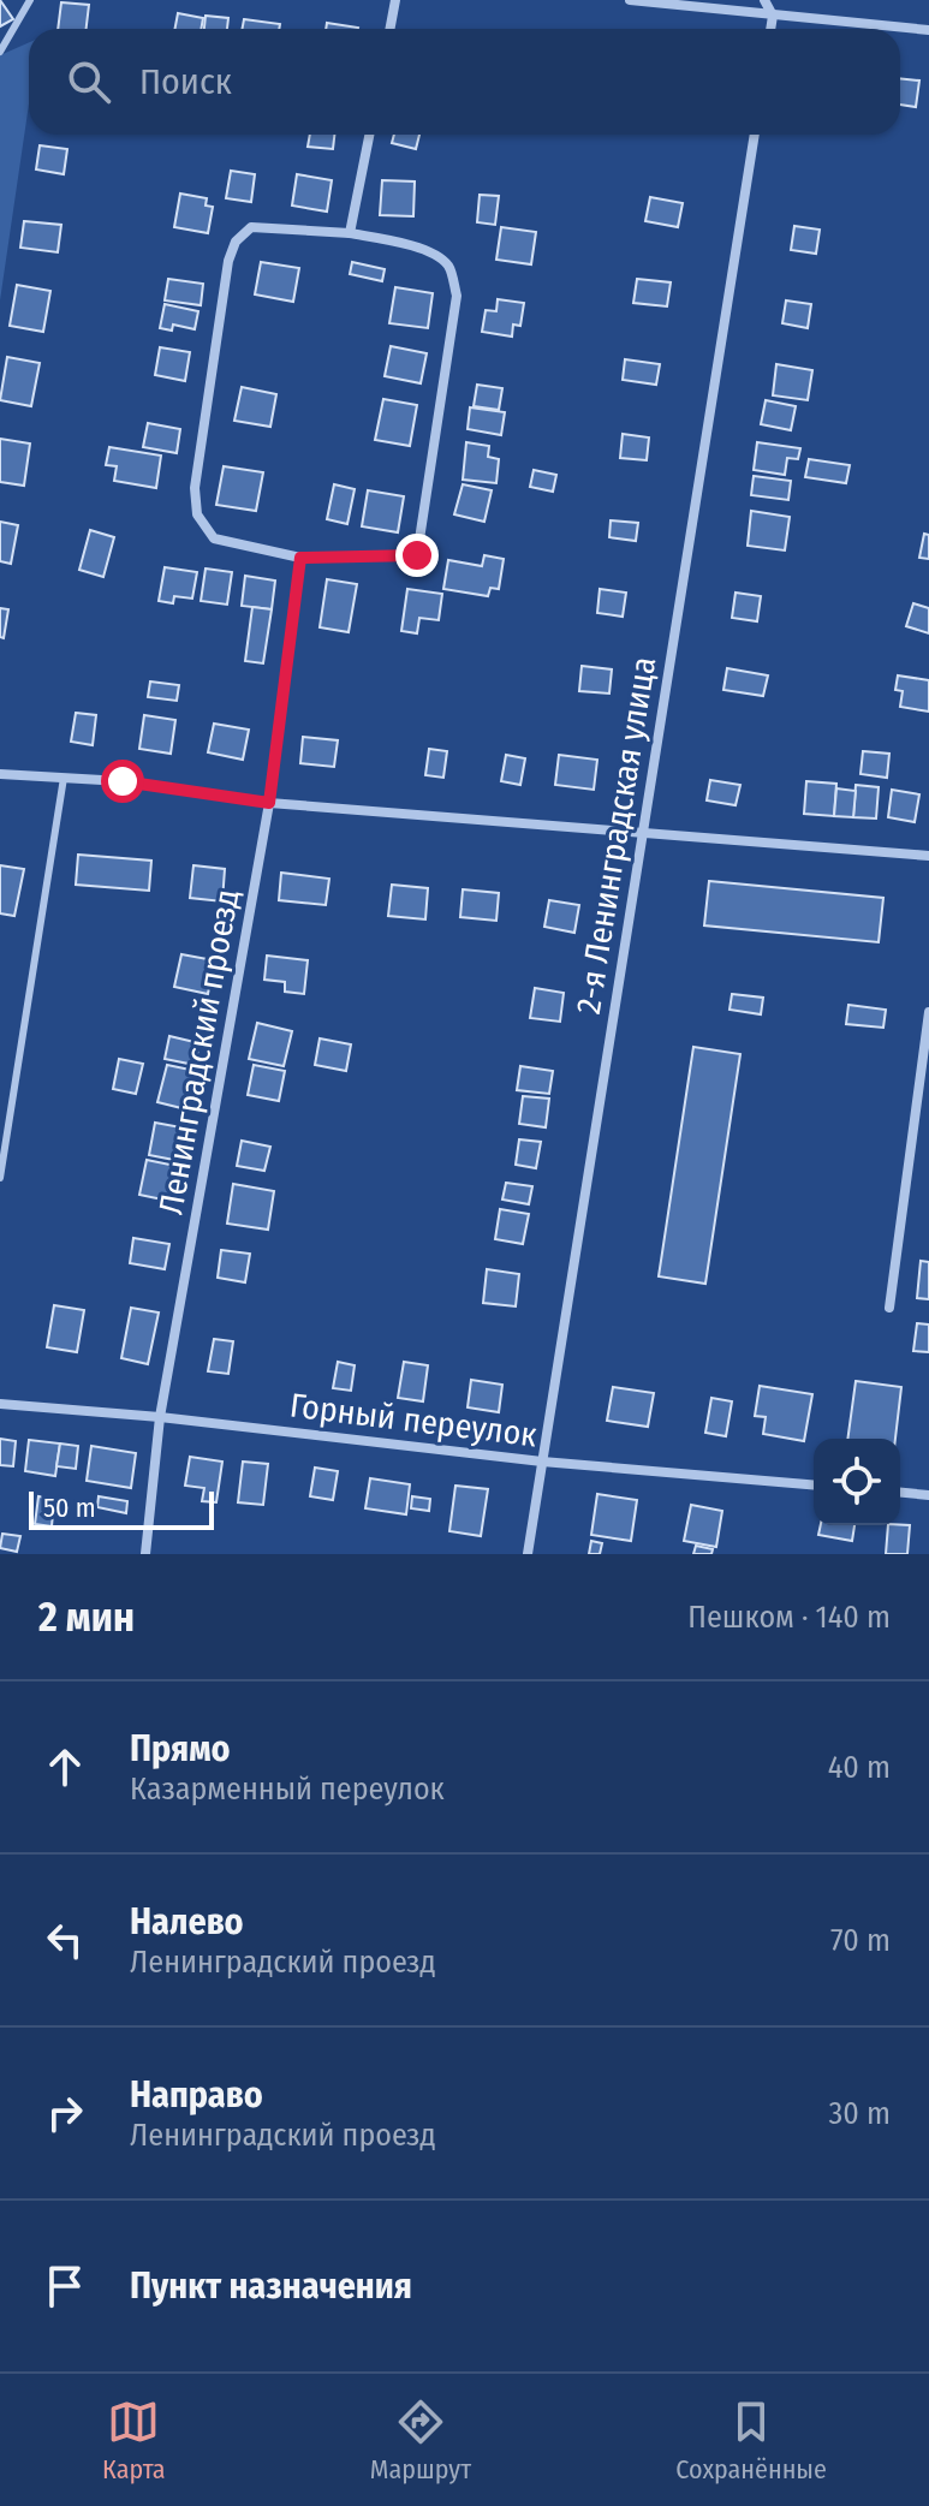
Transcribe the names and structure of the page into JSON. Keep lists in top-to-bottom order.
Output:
{
  "streets": {
    "street": ["2-я Ленинградская улица", "Ленинградский проезд", "Горный переулок"]
  },
  "crossings": [
    ["2-я Ленинградская улица", "Горный переулок"],
    ["Ленинградский проезд", "Горный переулок"]
  ],
  "scale_bar": "50 m",
  "page": {
    "search": "Поиск",
    "scale": "50 m",
    "heading": ["2 мин", "Пешком · 140 m"],
    "list": [
      ["Прямо", "Казарменный переулок", "40 m"],
      ["Налево", "Ленинградский проезд", "70 m"],
      ["Направо", "Ленинградский проезд", "30 m"],
      "Пункт назначения"
    ],
    "nav": ["Карта", "Маршрут", "Сохранённые"]
  }
}
